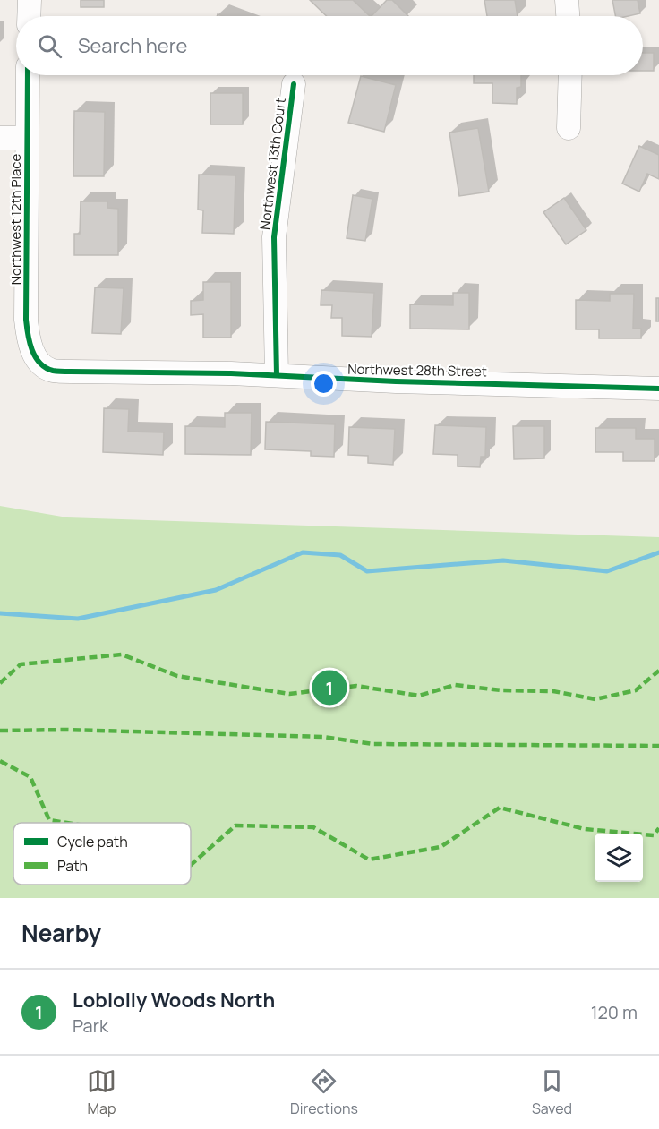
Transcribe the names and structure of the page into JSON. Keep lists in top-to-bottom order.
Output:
{
  "streets": {
    "street": ["Northwest 13th Court", "Northwest 12th Place", "Northwest 28th Street"]
  },
  "crossings": [
    ["Northwest 13th Court", "Northwest 28th Street"],
    ["Northwest 12th Place", "Northwest 28th Street"]
  ],
  "legend": ["Cycle path", "Path"],
  "page": {
    "search": "Search here",
    "pins": "1",
    "heading": "Nearby",
    "list": [
      {
        "mark": "1",
        "name": "Loblolly Woods North",
        "note": "Park",
        "value": "120 m"
      }
    ],
    "nav": ["Map", "Directions", "Saved"]
  }
}
